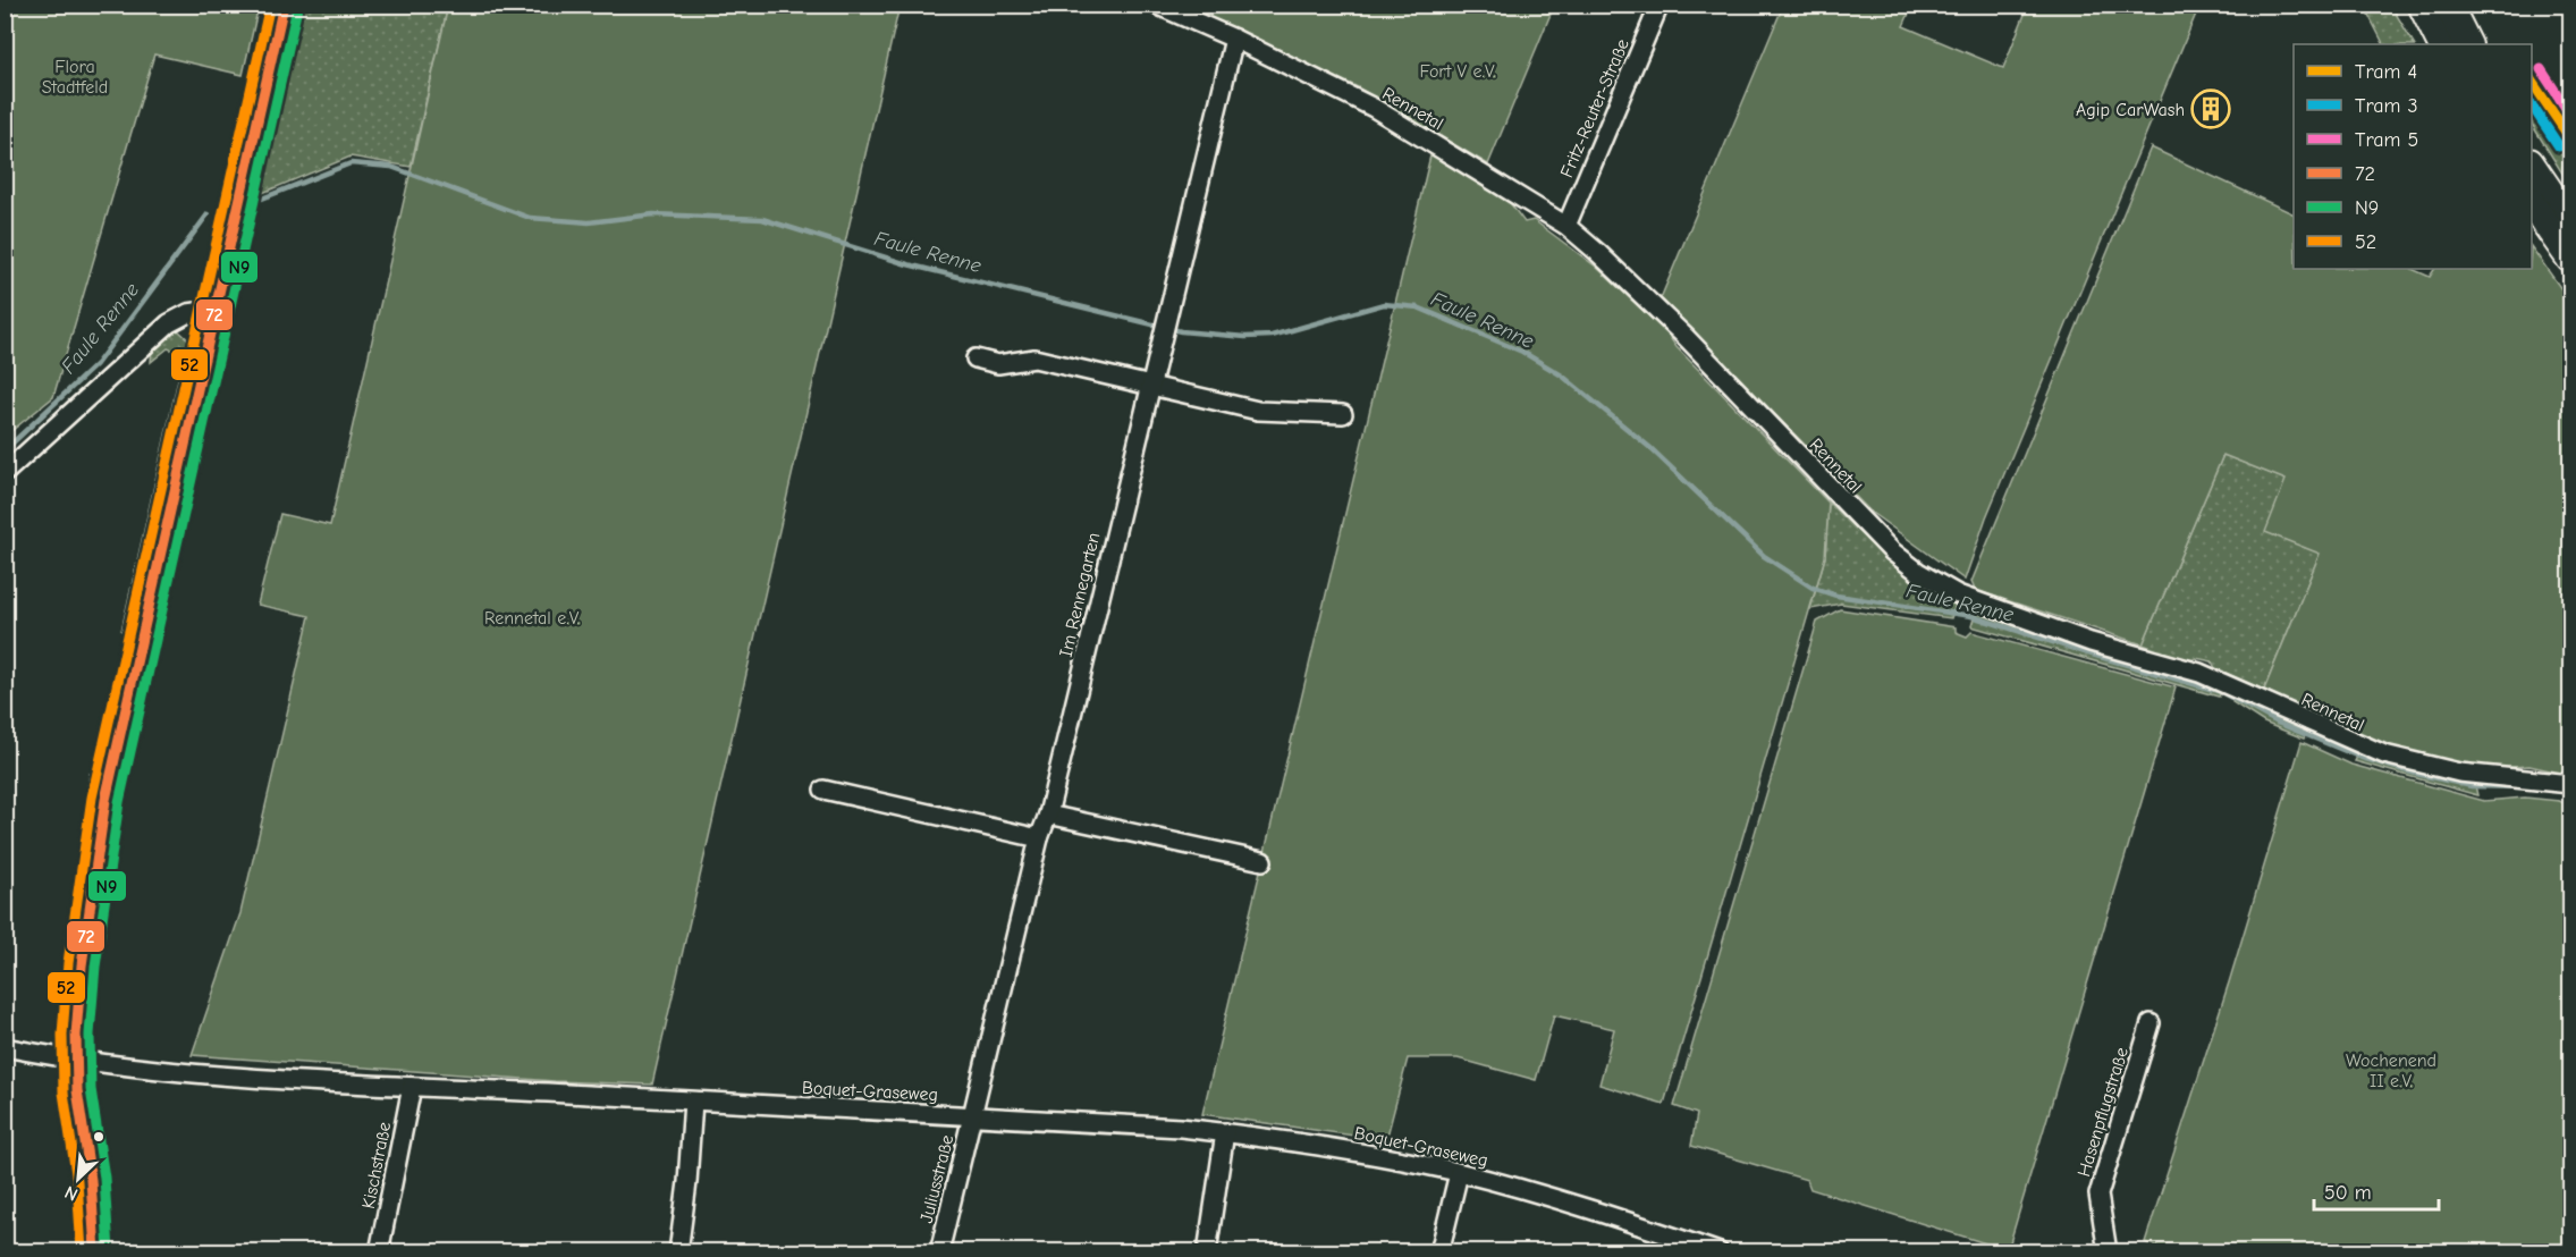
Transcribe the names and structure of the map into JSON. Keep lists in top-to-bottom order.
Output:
{
  "streets": {
    "street": [
      "Rennetal",
      "Fritz-Reuter-Straße",
      "Im Rennegarten",
      "Boquet-Graseweg",
      "Hasenpflugstraße",
      "Kischstraße",
      "Juliusstraße"
    ]
  },
  "crossings": [
    ["Rennetal", "Fritz-Reuter-Straße"],
    ["Rennetal", "Im Rennegarten"],
    ["Im Rennegarten", "Boquet-Graseweg"],
    ["Im Rennegarten", "Juliusstraße"],
    ["Boquet-Graseweg", "Kischstraße"],
    ["Boquet-Graseweg", "Juliusstraße"]
  ],
  "water": ["Faule Renne"],
  "parks": [
    "Flora Stadtfeld",
    "Fort V e.V.",
    "Rennetal e.V.",
    "Wochenend II e.V."
  ],
  "places": {
    "building": ["Agip CarWash"]
  },
  "lines": [
    "transit line 72",
    "transit line 52",
    "transit line N9",
    "tram line 5",
    "tram line 4",
    "tram line 3"
  ],
  "legend": [
    "Tram 4",
    "Tram 3",
    "Tram 5",
    "72",
    "N9",
    "52"
  ],
  "scale_bar": "50 m",
  "north": "bottom left"
}
